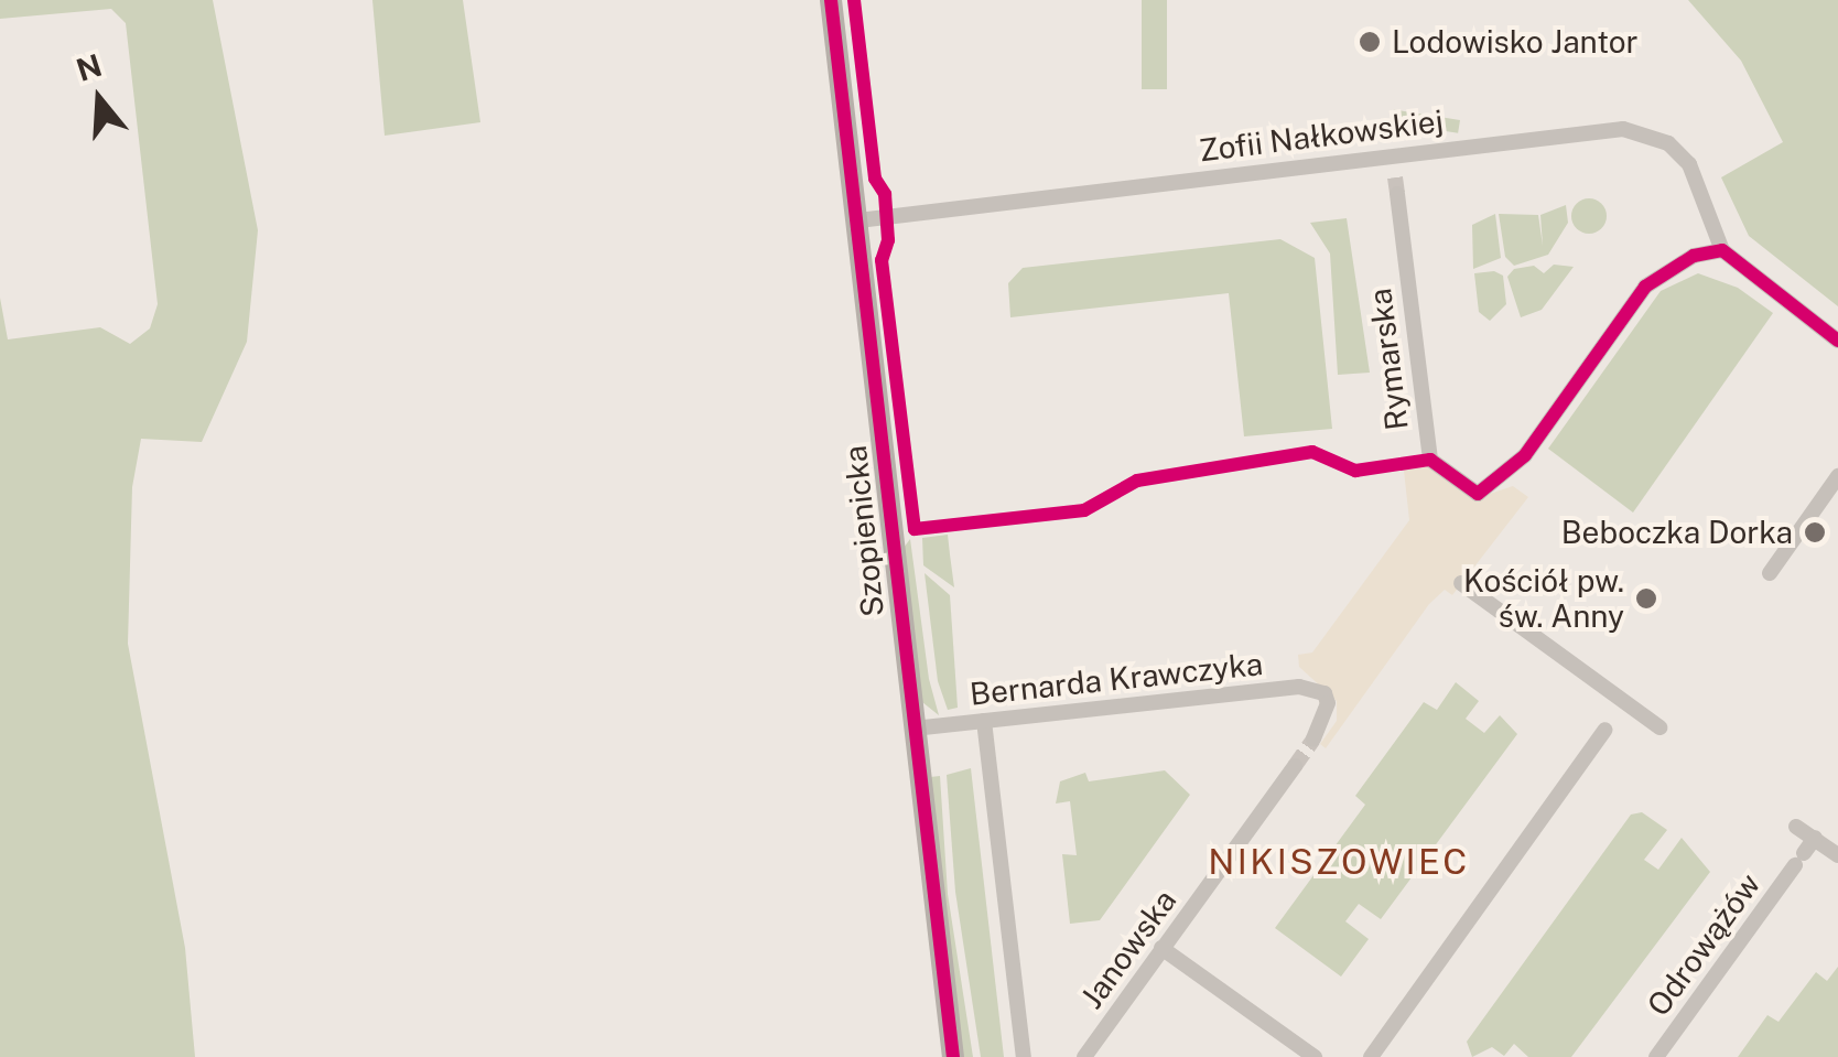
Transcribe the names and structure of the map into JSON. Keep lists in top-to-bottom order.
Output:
{
  "streets": {
    "street": [
      "Zofii Nałkowskiej",
      "Rymarska",
      "Szopienicka",
      "Bernarda Krawczyka",
      "Odrowążów",
      "Janowska"
    ]
  },
  "crossings": [
    ["Zofii Nałkowskiej", "Rymarska"],
    ["Zofii Nałkowskiej", "Szopienicka"],
    ["Szopienicka", "Bernarda Krawczyka"]
  ],
  "districts": ["NIKISZOWIEC"],
  "places": ["Lodowisko Jantor", "Beboczka Dorka", "Kościół pw. św. Anny"],
  "north": "top"
}
